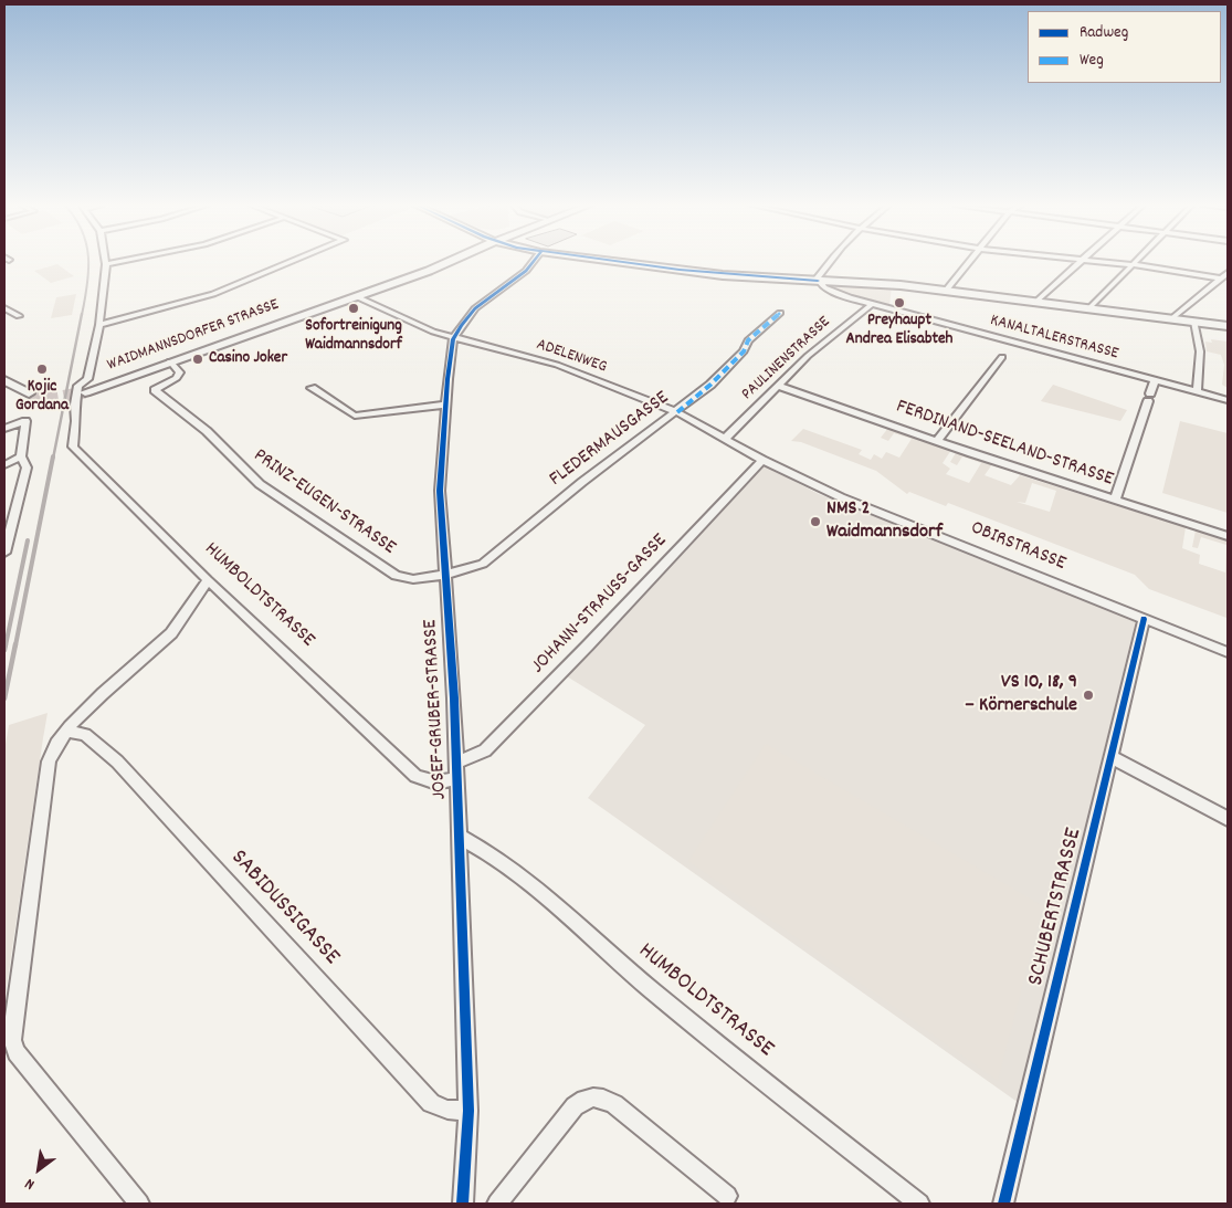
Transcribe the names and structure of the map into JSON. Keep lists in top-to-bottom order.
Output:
{
  "streets": {
    "street": [
      "WAIDMANNSDORFER STRASSE",
      "KANALTALERSTRASSE",
      "ADELENWEG",
      "PAULINENSTRASSE",
      "FLEDERMAUSGASSE",
      "FERDINAND-SEELAND-STRASSE",
      "PRINZ-EUGEN-STRASSE",
      "OBIRSTRASSE",
      "HUMBOLDTSTRASSE",
      "JOHANN-STRAUSS-GASSE",
      "JOSEF-GRUBER-STRASSE",
      "SCHUBERTSTRASSE",
      "SABIDUSSIGASSE"
    ]
  },
  "crossings": [
    ["WAIDMANNSDORFER STRASSE", "ADELENWEG"],
    ["WAIDMANNSDORFER STRASSE", "PRINZ-EUGEN-STRASSE"],
    ["KANALTALERSTRASSE", "PAULINENSTRASSE"],
    ["ADELENWEG", "FLEDERMAUSGASSE"],
    ["ADELENWEG", "OBIRSTRASSE"],
    ["ADELENWEG", "JOSEF-GRUBER-STRASSE"],
    ["PAULINENSTRASSE", "FERDINAND-SEELAND-STRASSE"],
    ["PAULINENSTRASSE", "OBIRSTRASSE"],
    ["FLEDERMAUSGASSE", "PRINZ-EUGEN-STRASSE"],
    ["FLEDERMAUSGASSE", "OBIRSTRASSE"],
    ["FLEDERMAUSGASSE", "JOSEF-GRUBER-STRASSE"],
    ["PRINZ-EUGEN-STRASSE", "JOSEF-GRUBER-STRASSE"],
    ["OBIRSTRASSE", "JOHANN-STRAUSS-GASSE"],
    ["OBIRSTRASSE", "SCHUBERTSTRASSE"],
    ["HUMBOLDTSTRASSE", "JOSEF-GRUBER-STRASSE"],
    ["JOHANN-STRAUSS-GASSE", "JOSEF-GRUBER-STRASSE"],
    ["JOSEF-GRUBER-STRASSE", "SABIDUSSIGASSE"]
  ],
  "places": [
    "Preyhaupt Andrea Elisabteh",
    "Sofortreinigung Waidmannsdorf",
    "Casino Joker",
    "Kojic Gordana",
    "NMS 2 Waidmannsdorf",
    "VS 10, 18, 9 – Körnerschule"
  ],
  "legend": ["Radweg", "Weg"],
  "north": "bottom left"
}
